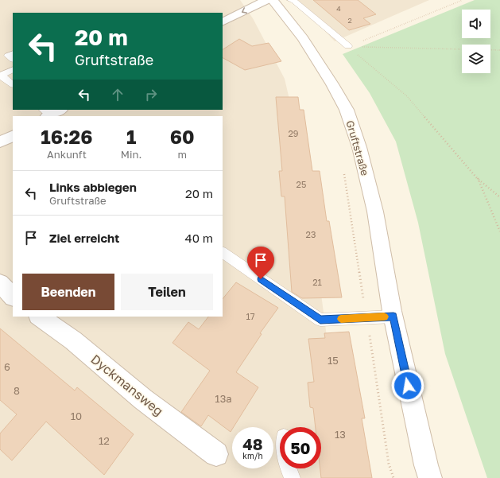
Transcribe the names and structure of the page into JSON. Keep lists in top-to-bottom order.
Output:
{
  "streets": {
    "main road": ["Gruftstraße", "Dyckmansweg"]
  },
  "house_numbers": [
    "4",
    "2",
    "29",
    "25",
    "23",
    "21",
    "17",
    "15",
    "6",
    "8",
    "13a",
    "10",
    "13",
    "12"
  ],
  "page": {
    "turn": ["20 m", "Gruftstraße"],
    "eta": [
      "16:26",
      "Ankunft",
      "1",
      "Min.",
      "60",
      "m"
    ],
    "list": [
      {
        "name": "Links abbiegen",
        "note": "Gruftstraße",
        "value": "20 m"
      },
      {
        "name": "Ziel erreicht",
        "value": "40 m"
      }
    ],
    "buttons": ["Beenden", "Teilen"],
    "speed": "48 km/h",
    "limit": "50"
  }
}
